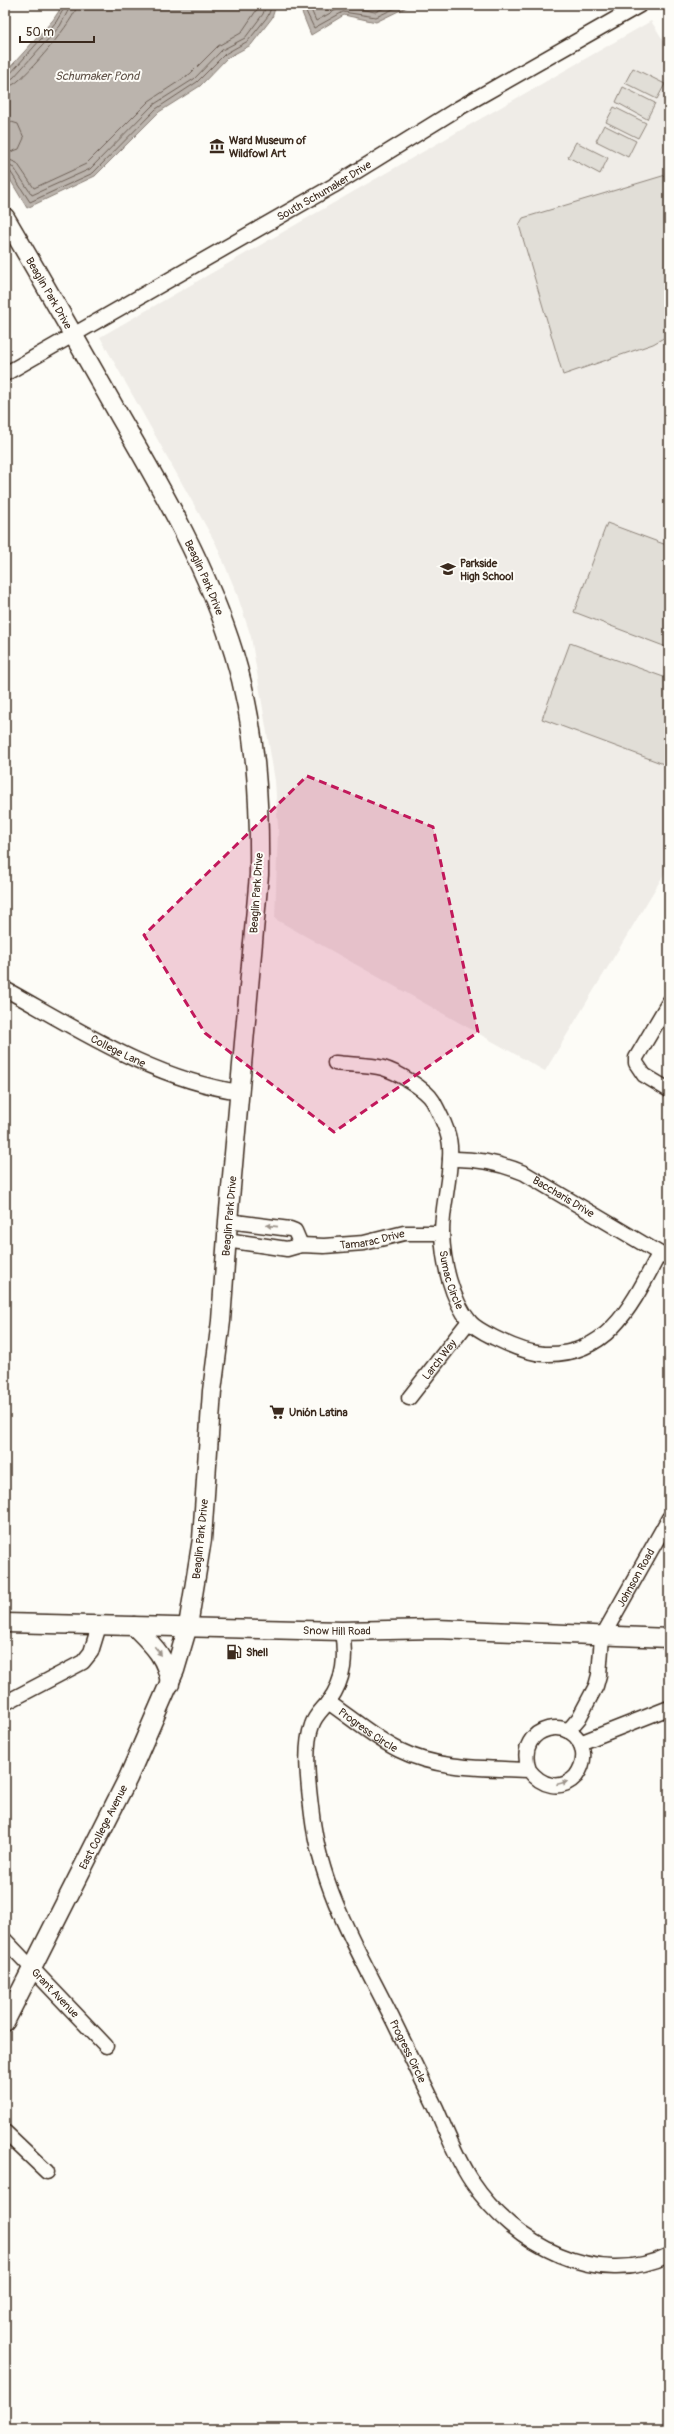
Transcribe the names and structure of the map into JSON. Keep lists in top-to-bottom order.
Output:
{
  "streets": {
    "main road": ["Beaglin Park Drive", "Snow Hill Road", "East College Avenue"],
    "street": [
      "South Schumaker Drive",
      "College Lane",
      "Baccharis Drive",
      "Tamarac Drive",
      "Sumac Circle",
      "Larch Way",
      "Johnson Road",
      "Progress Circle",
      "Grant Avenue"
    ]
  },
  "crossings": [
    ["South Schumaker Drive", "Beaglin Park Drive"],
    ["Beaglin Park Drive", "College Lane"],
    ["Beaglin Park Drive", "Tamarac Drive"],
    ["Beaglin Park Drive", "Snow Hill Road"],
    ["Beaglin Park Drive", "East College Avenue"],
    ["Baccharis Drive", "Sumac Circle"],
    ["Tamarac Drive", "Sumac Circle"],
    ["Sumac Circle", "Larch Way"],
    ["Johnson Road", "Snow Hill Road"],
    ["Snow Hill Road", "Progress Circle"],
    ["Snow Hill Road", "East College Avenue"],
    ["East College Avenue", "Grant Avenue"]
  ],
  "water": ["Schumaker Pond"],
  "places": {
    "museum": ["Ward Museum of Wildfowl Art"],
    "school or university": ["Parkside High School"],
    "supermarket": ["Unión Latina"],
    "fuel station": ["Shell"]
  },
  "scale_bar": "50 m"
}
